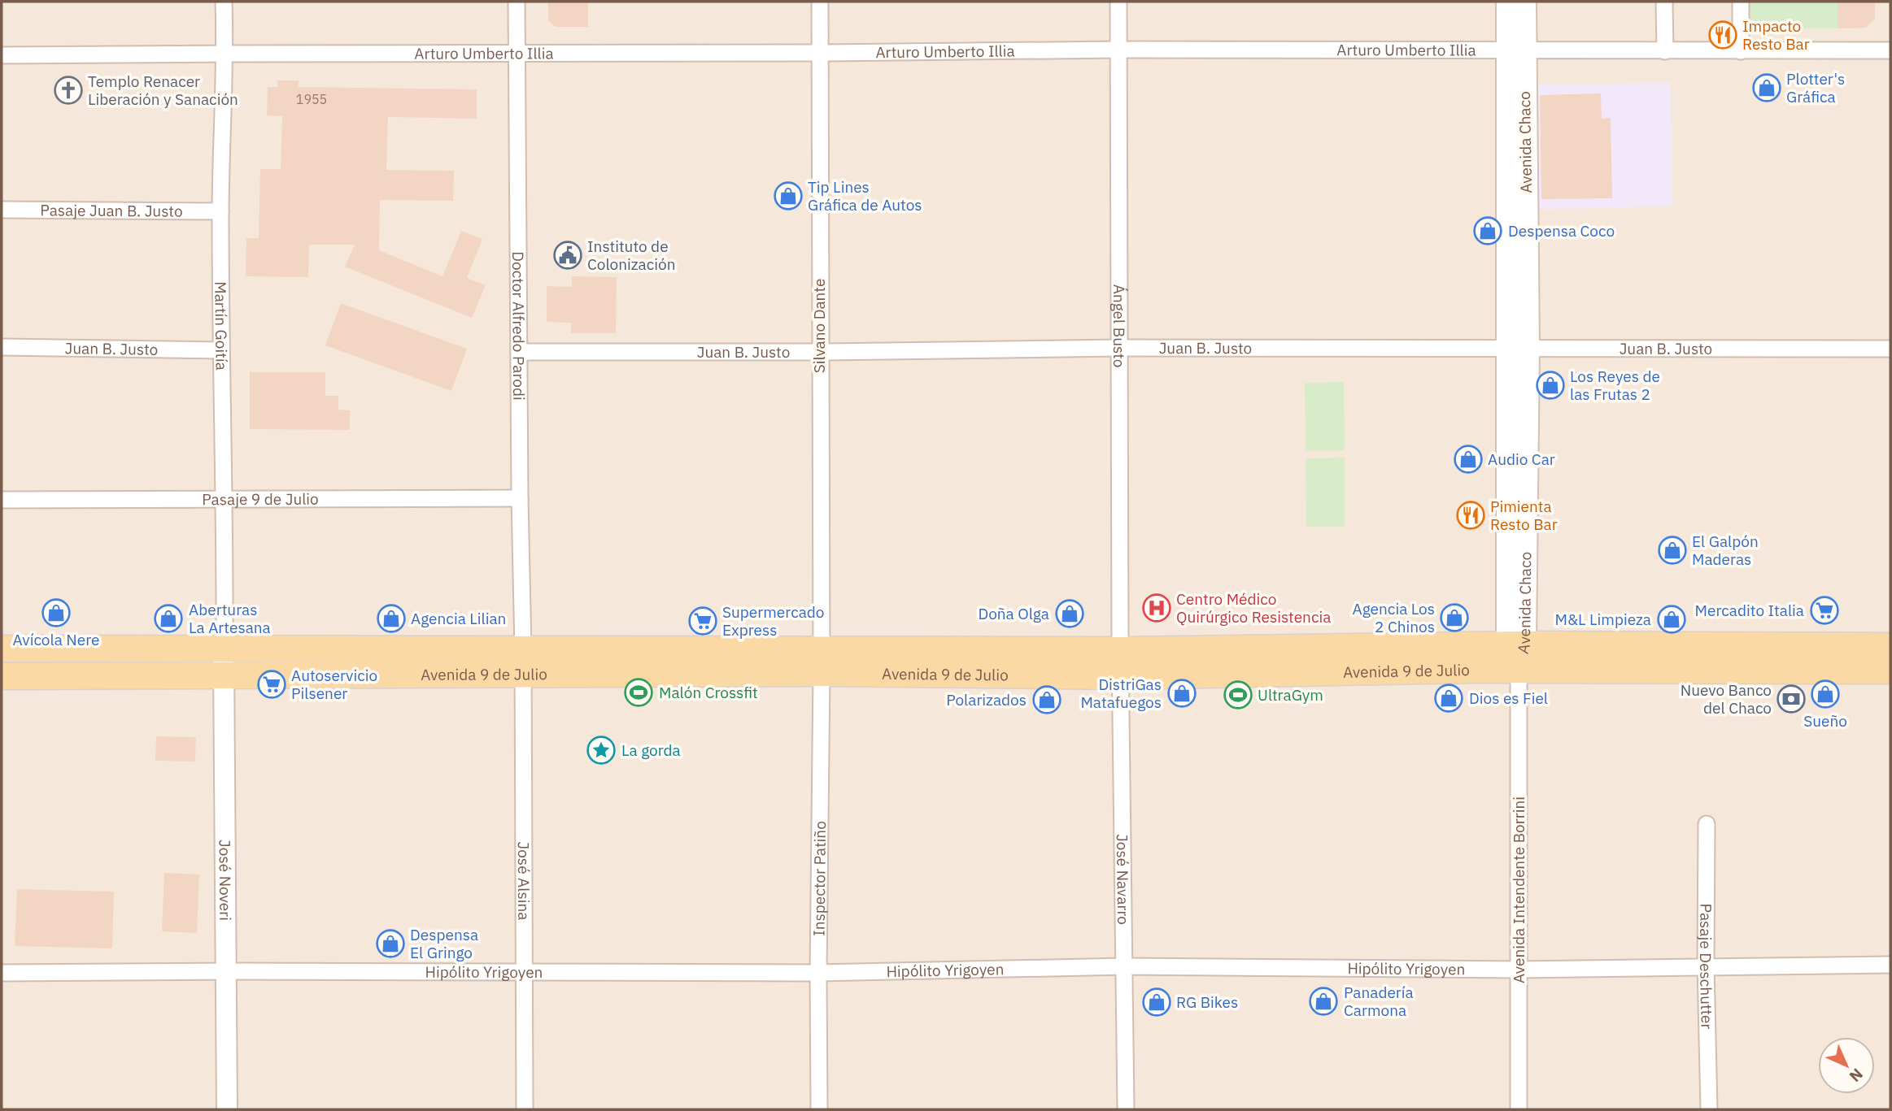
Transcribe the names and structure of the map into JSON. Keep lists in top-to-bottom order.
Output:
{
  "streets": {
    "main road": ["Avenida Chaco", "Avenida 9 de Julio"],
    "street": [
      "Arturo Umberto Illia",
      "Pasaje Juan B. Justo",
      "Martín Goitía",
      "Doctor Alfredo Parodi",
      "Silvano Dante",
      "Ángel Busto",
      "Juan B. Justo",
      "Pasaje 9 de Julio",
      "José Noveri",
      "Inspector Patiño",
      "José Navarro",
      "José Alsina",
      "Avenida Intendente Borrini",
      "Pasaje Deschutter",
      "Hipólito Yrigoyen"
    ]
  },
  "crossings": [
    ["Arturo Umberto Illia", "Avenida Chaco"],
    ["Arturo Umberto Illia", "Martín Goitía"],
    ["Arturo Umberto Illia", "Doctor Alfredo Parodi"],
    ["Arturo Umberto Illia", "Silvano Dante"],
    ["Arturo Umberto Illia", "Ángel Busto"],
    ["Avenida Chaco", "Juan B. Justo"],
    ["Avenida Chaco", "Avenida 9 de Julio"],
    ["Avenida Chaco", "Avenida Intendente Borrini"],
    ["Pasaje Juan B. Justo", "Martín Goitía"],
    ["Martín Goitía", "Juan B. Justo"],
    ["Martín Goitía", "Pasaje 9 de Julio"],
    ["Martín Goitía", "Avenida 9 de Julio"],
    ["Martín Goitía", "José Noveri"],
    ["Doctor Alfredo Parodi", "Juan B. Justo"],
    ["Doctor Alfredo Parodi", "Pasaje 9 de Julio"],
    ["Doctor Alfredo Parodi", "Avenida 9 de Julio"],
    ["Doctor Alfredo Parodi", "José Alsina"],
    ["Silvano Dante", "Juan B. Justo"],
    ["Silvano Dante", "Avenida 9 de Julio"],
    ["Silvano Dante", "Inspector Patiño"],
    ["Ángel Busto", "Juan B. Justo"],
    ["Ángel Busto", "Avenida 9 de Julio"],
    ["Ángel Busto", "José Navarro"],
    ["Avenida 9 de Julio", "José Noveri"],
    ["Avenida 9 de Julio", "Inspector Patiño"],
    ["Avenida 9 de Julio", "José Navarro"],
    ["Avenida 9 de Julio", "José Alsina"],
    ["Avenida 9 de Julio", "Avenida Intendente Borrini"],
    ["José Noveri", "Hipólito Yrigoyen"],
    ["Inspector Patiño", "Hipólito Yrigoyen"],
    ["José Navarro", "Hipólito Yrigoyen"],
    ["José Alsina", "Hipólito Yrigoyen"],
    ["Avenida Intendente Borrini", "Hipólito Yrigoyen"],
    ["Pasaje Deschutter", "Hipólito Yrigoyen"]
  ],
  "places": {
    "restaurant": ["Impacto Resto Bar", "Pimienta Resto Bar"],
    "shop": [
      "Plotter's Gráfica",
      "Tip Lines Gráfica de Autos",
      "Despensa Coco",
      "Los Reyes de las Frutas 2",
      "Audio Car",
      "El Galpón Maderas",
      "Avícola Nere",
      "Doña Olga",
      "Agencia Los 2 Chinos",
      "Aberturas La Artesana",
      "Agencia Lilian",
      "M&L Limpieza",
      "DistriGas Matafuegos",
      "Sueño",
      "Dios es Fiel",
      "Polarizados",
      "Despensa El Gringo",
      "Panadería Carmona",
      "RG Bikes"
    ],
    "church": ["Templo Renacer Liberación y Sanación"],
    "public building": ["Instituto de Colonización"],
    "hospital": ["Centro Médico Quirúrgico Resistencia"],
    "supermarket": ["Mercadito Italia", "Supermercado Express", "Autoservicio Pilsener"],
    "sports": ["Malón Crossfit", "UltraGym"],
    "bank": ["Nuevo Banco del Chaco"],
    "place": ["La gorda"]
  },
  "house_numbers": ["1955"],
  "north": "bottom right"
}
